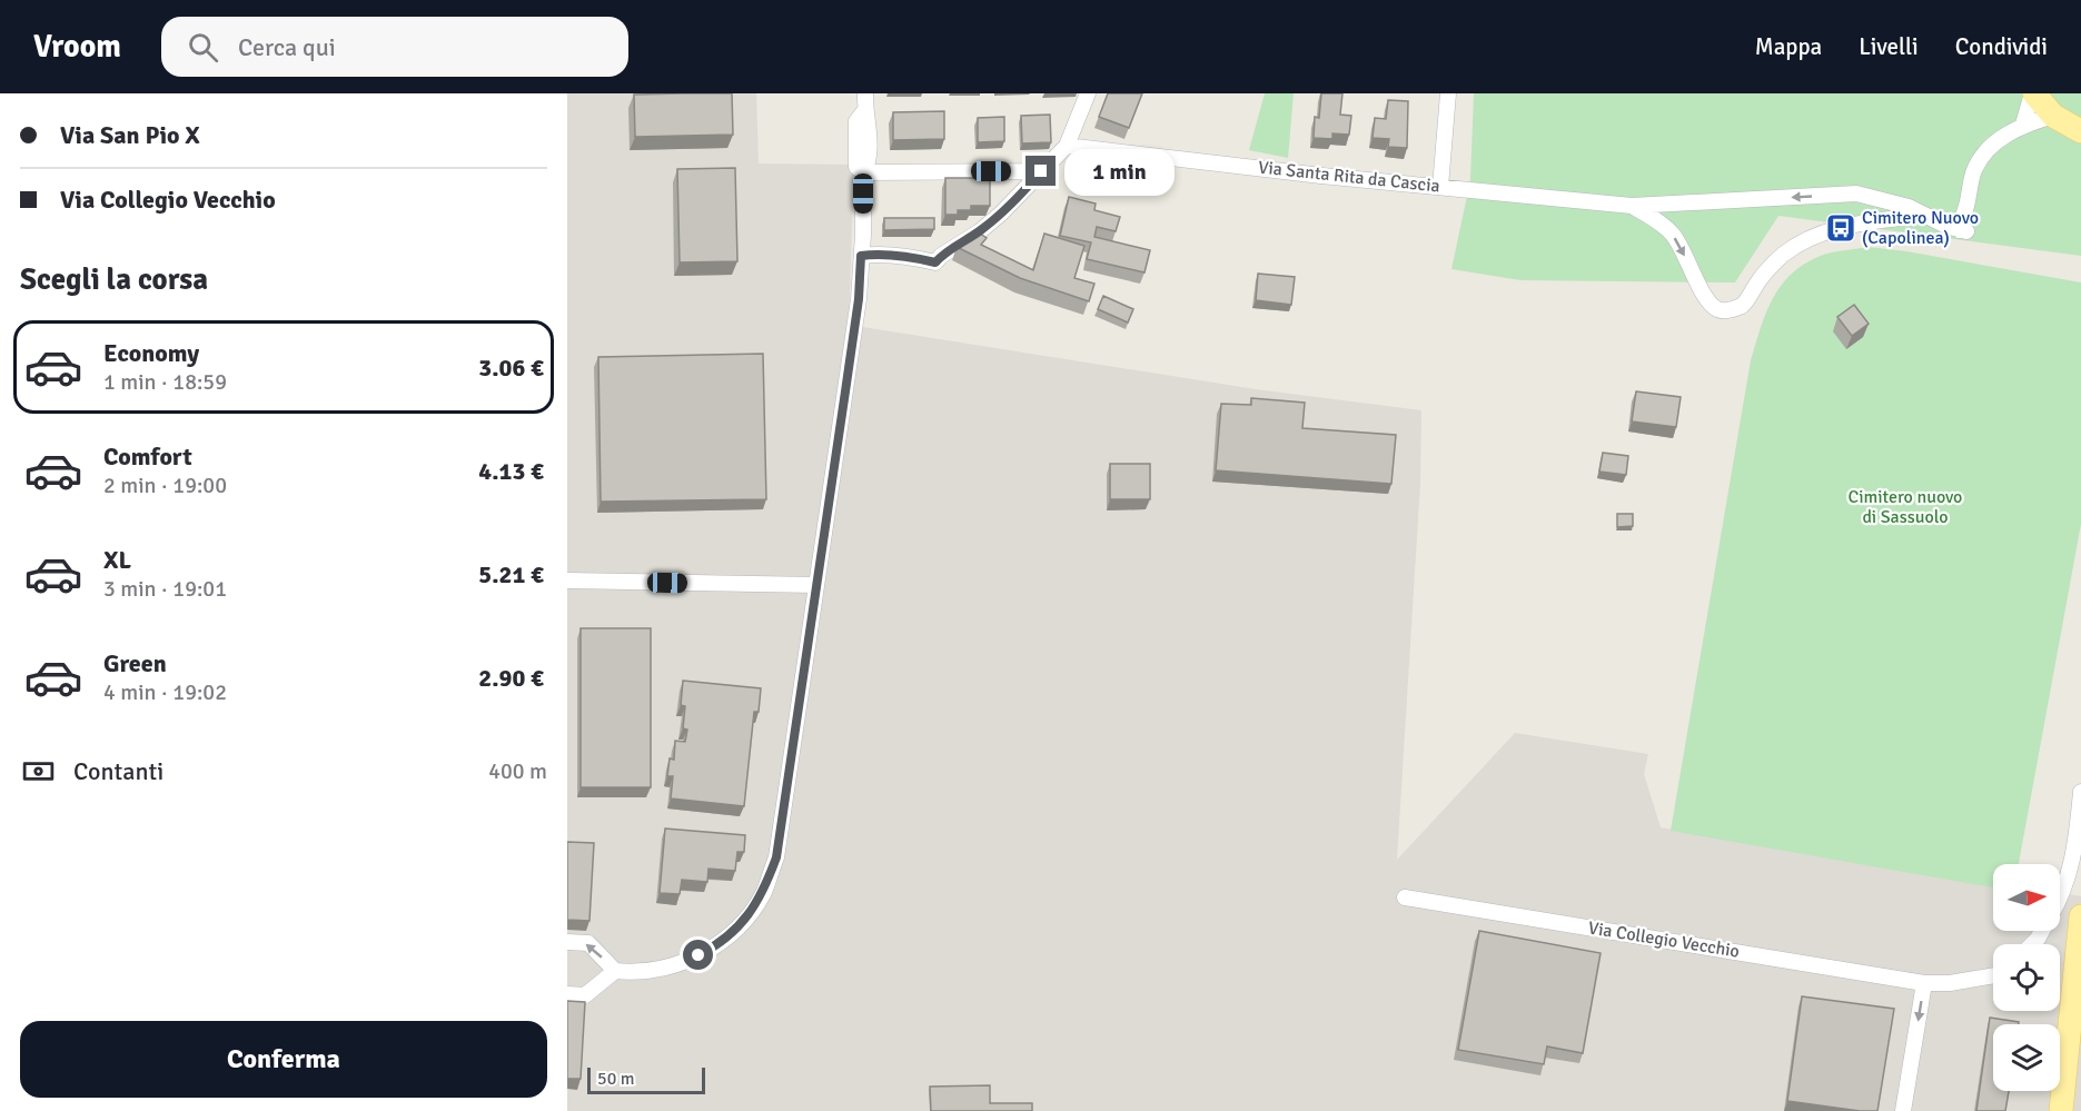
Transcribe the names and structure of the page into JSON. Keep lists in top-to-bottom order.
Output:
{
  "streets": {
    "street": ["Via Santa Rita da Cascia", "Via Collegio Vecchio"]
  },
  "parks": ["Cimitero nuovo di Sassuolo"],
  "places": {
    "bus stop": ["Cimitero Nuovo (Capolinea)"]
  },
  "scale_bar": "50 m",
  "north": "right",
  "page": {
    "header": "Vroom",
    "search": "Cerca qui",
    "nav": ["Mappa", "Livelli", "Condividi"],
    "banner": ["Via San Pio X", "Via Collegio Vecchio"],
    "bubble": "1 min",
    "heading": "Scegli la corsa",
    "list": [
      {
        "name": "Economy",
        "note": "1 min · 18:59",
        "value": "3.06 €"
      },
      {
        "name": "Comfort",
        "note": "2 min · 19:00",
        "value": "4.13 €"
      },
      {
        "name": "XL",
        "note": "3 min · 19:01",
        "value": "5.21 €"
      },
      {
        "name": "Green",
        "note": "4 min · 19:02",
        "value": "2.90 €"
      }
    ],
    "pay": ["Contanti", "400 m"],
    "buttons": "Conferma",
    "scale": "50 m"
  }
}
